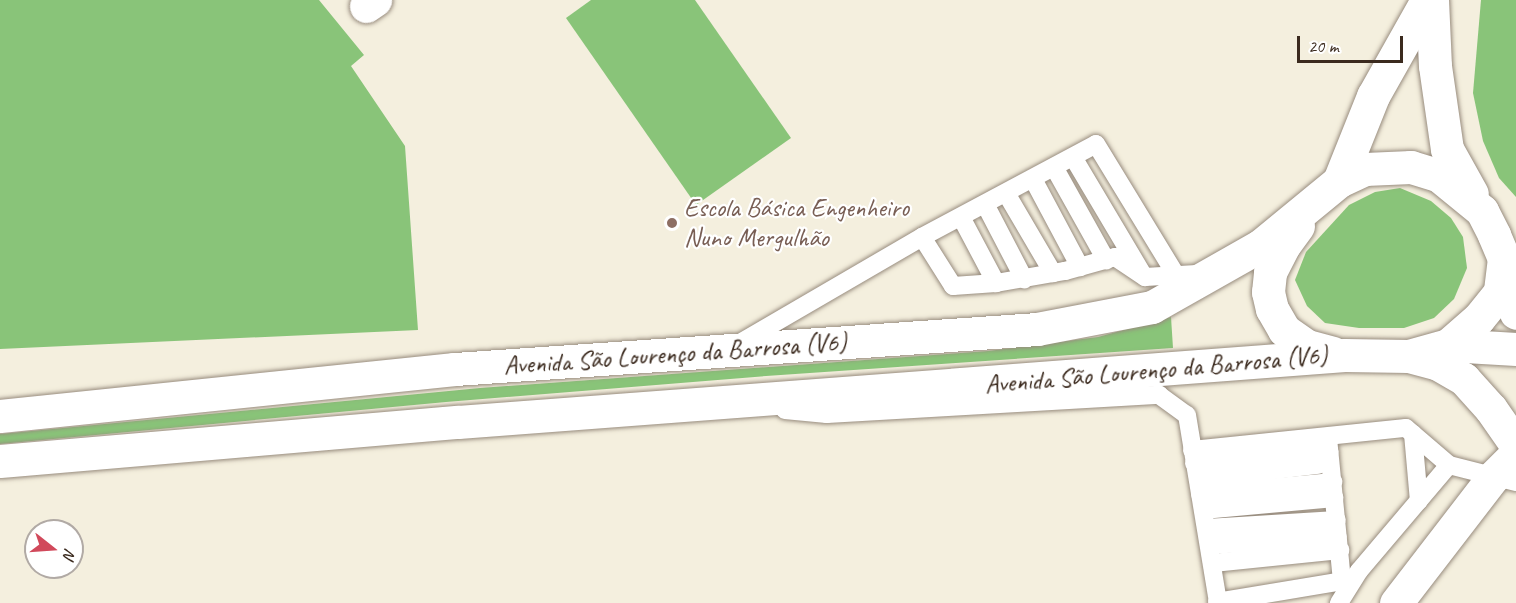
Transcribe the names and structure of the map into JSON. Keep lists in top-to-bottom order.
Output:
{
  "streets": {
    "main road": ["Avenida São Lourenço da Barrosa (V6)"]
  },
  "places": ["Escola Básica Engenheiro Nuno Mergulhão"],
  "scale_bar": "20 m",
  "north": "right"
}
